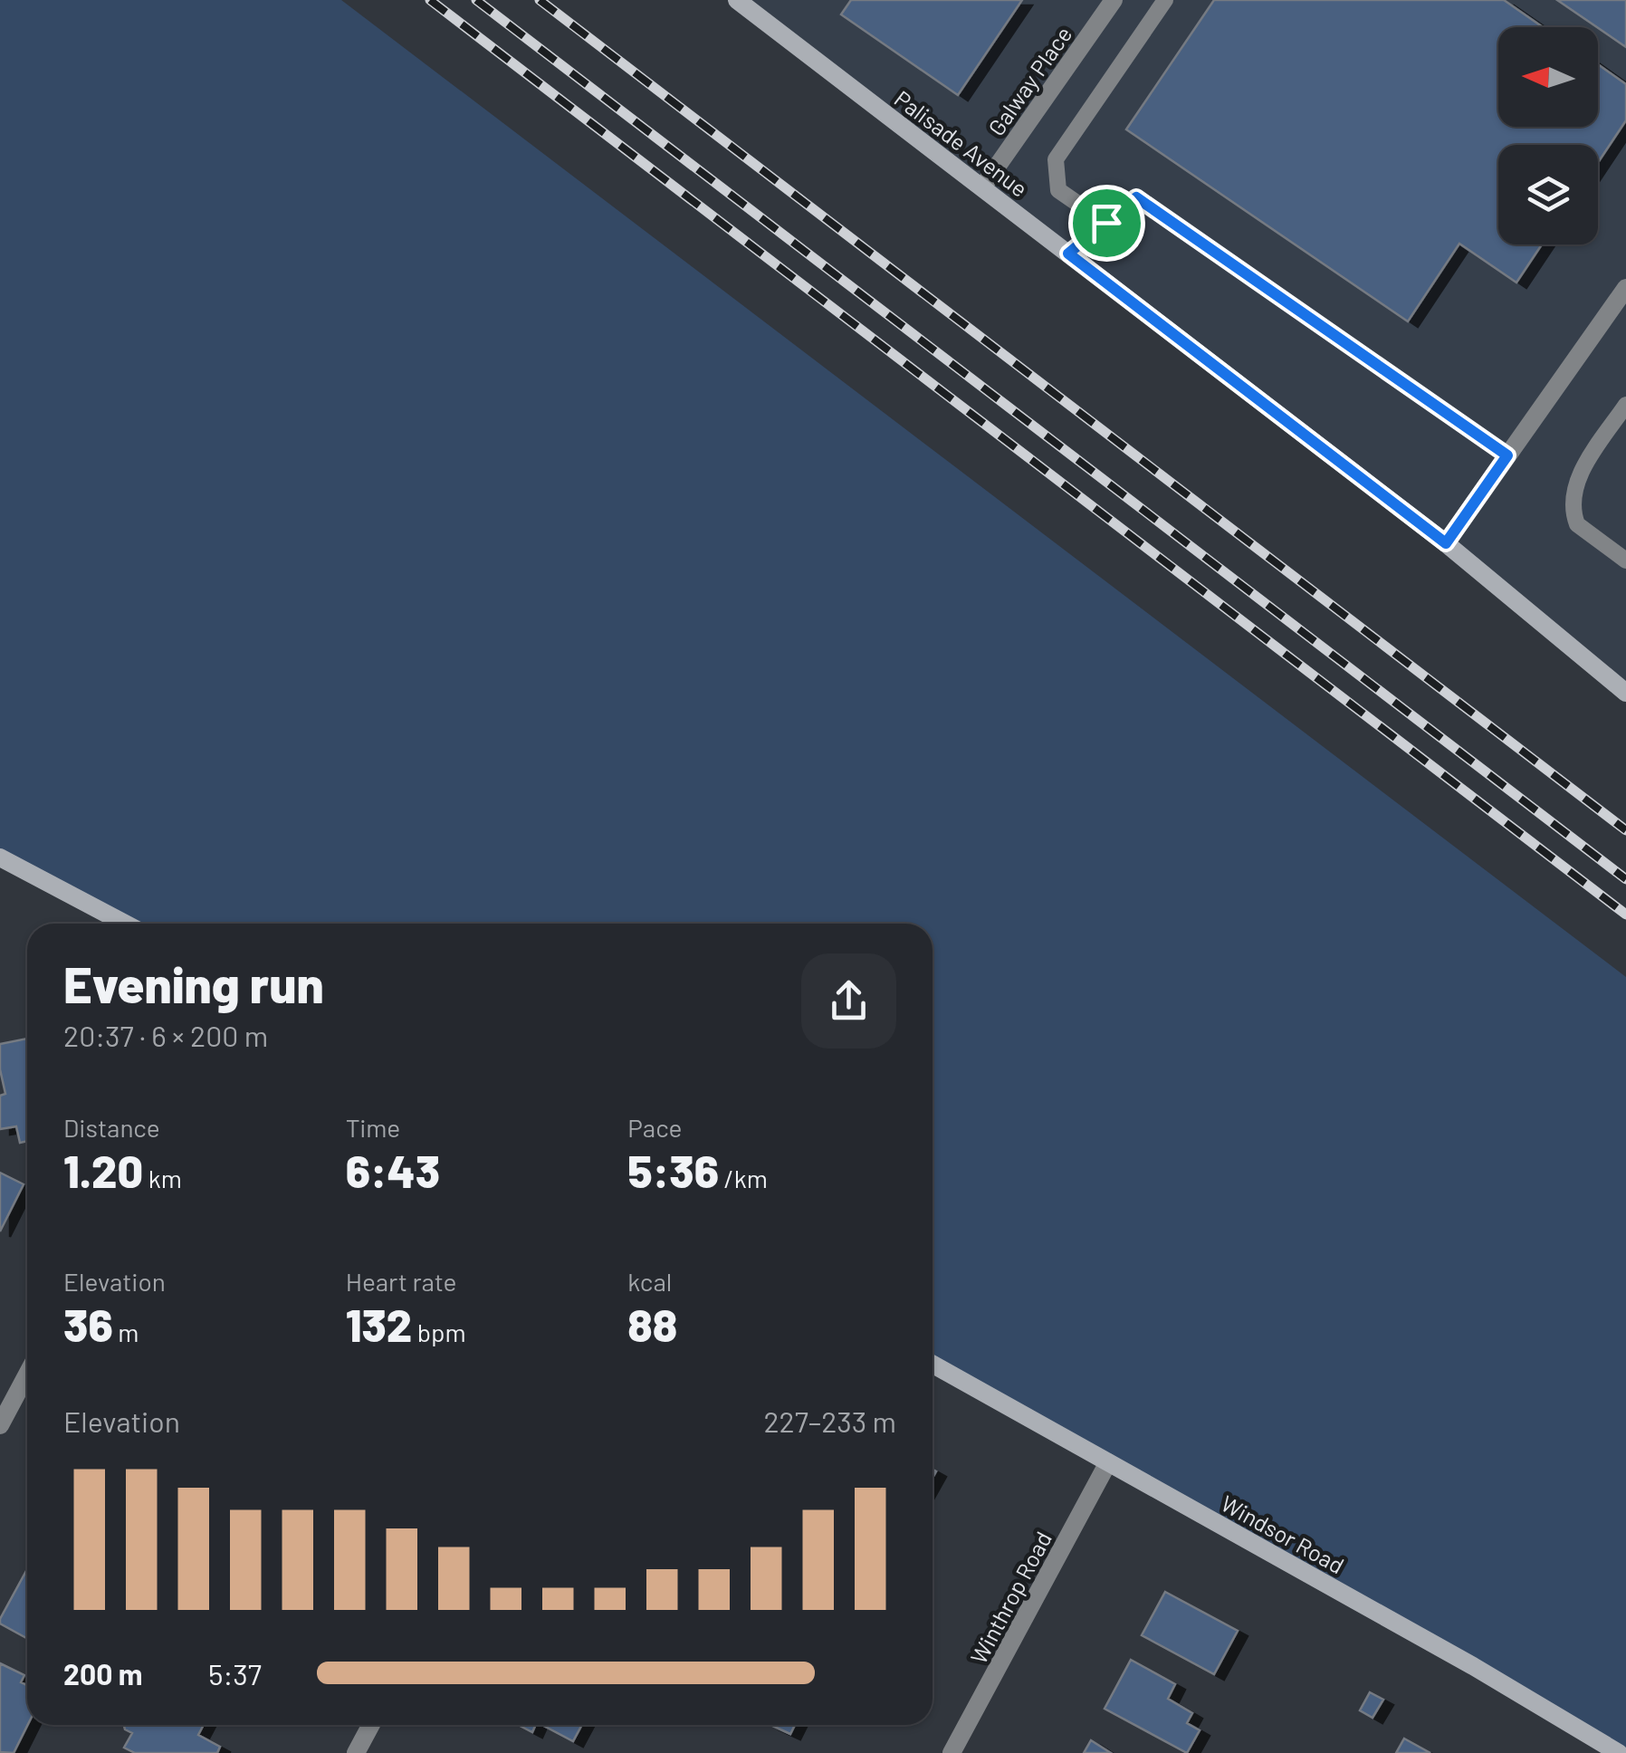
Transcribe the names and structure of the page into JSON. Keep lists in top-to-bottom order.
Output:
{
  "streets": {
    "street": [
      "Galway Place",
      "Palisade Avenue",
      "Windsor Road",
      "Winthrop Road"
    ]
  },
  "crossings": [
    ["Galway Place", "Palisade Avenue"],
    ["Windsor Road", "Winthrop Road"]
  ],
  "north": "left",
  "page": {
    "heading": ["Evening run", "20:37 · 6 × 200 m"],
    "stats": [
      ["Distance", "1.20 km"],
      ["Time", "6:43"],
      ["Pace", "5:36 /km"],
      ["Elevation", "36 m"],
      ["Heart rate", "132 bpm"],
      ["kcal", "88"]
    ],
    "chart": ["Elevation", "227–233 m"],
    "list": [
      {
        "name": "200 m",
        "note": "5:37"
      }
    ]
  }
}
